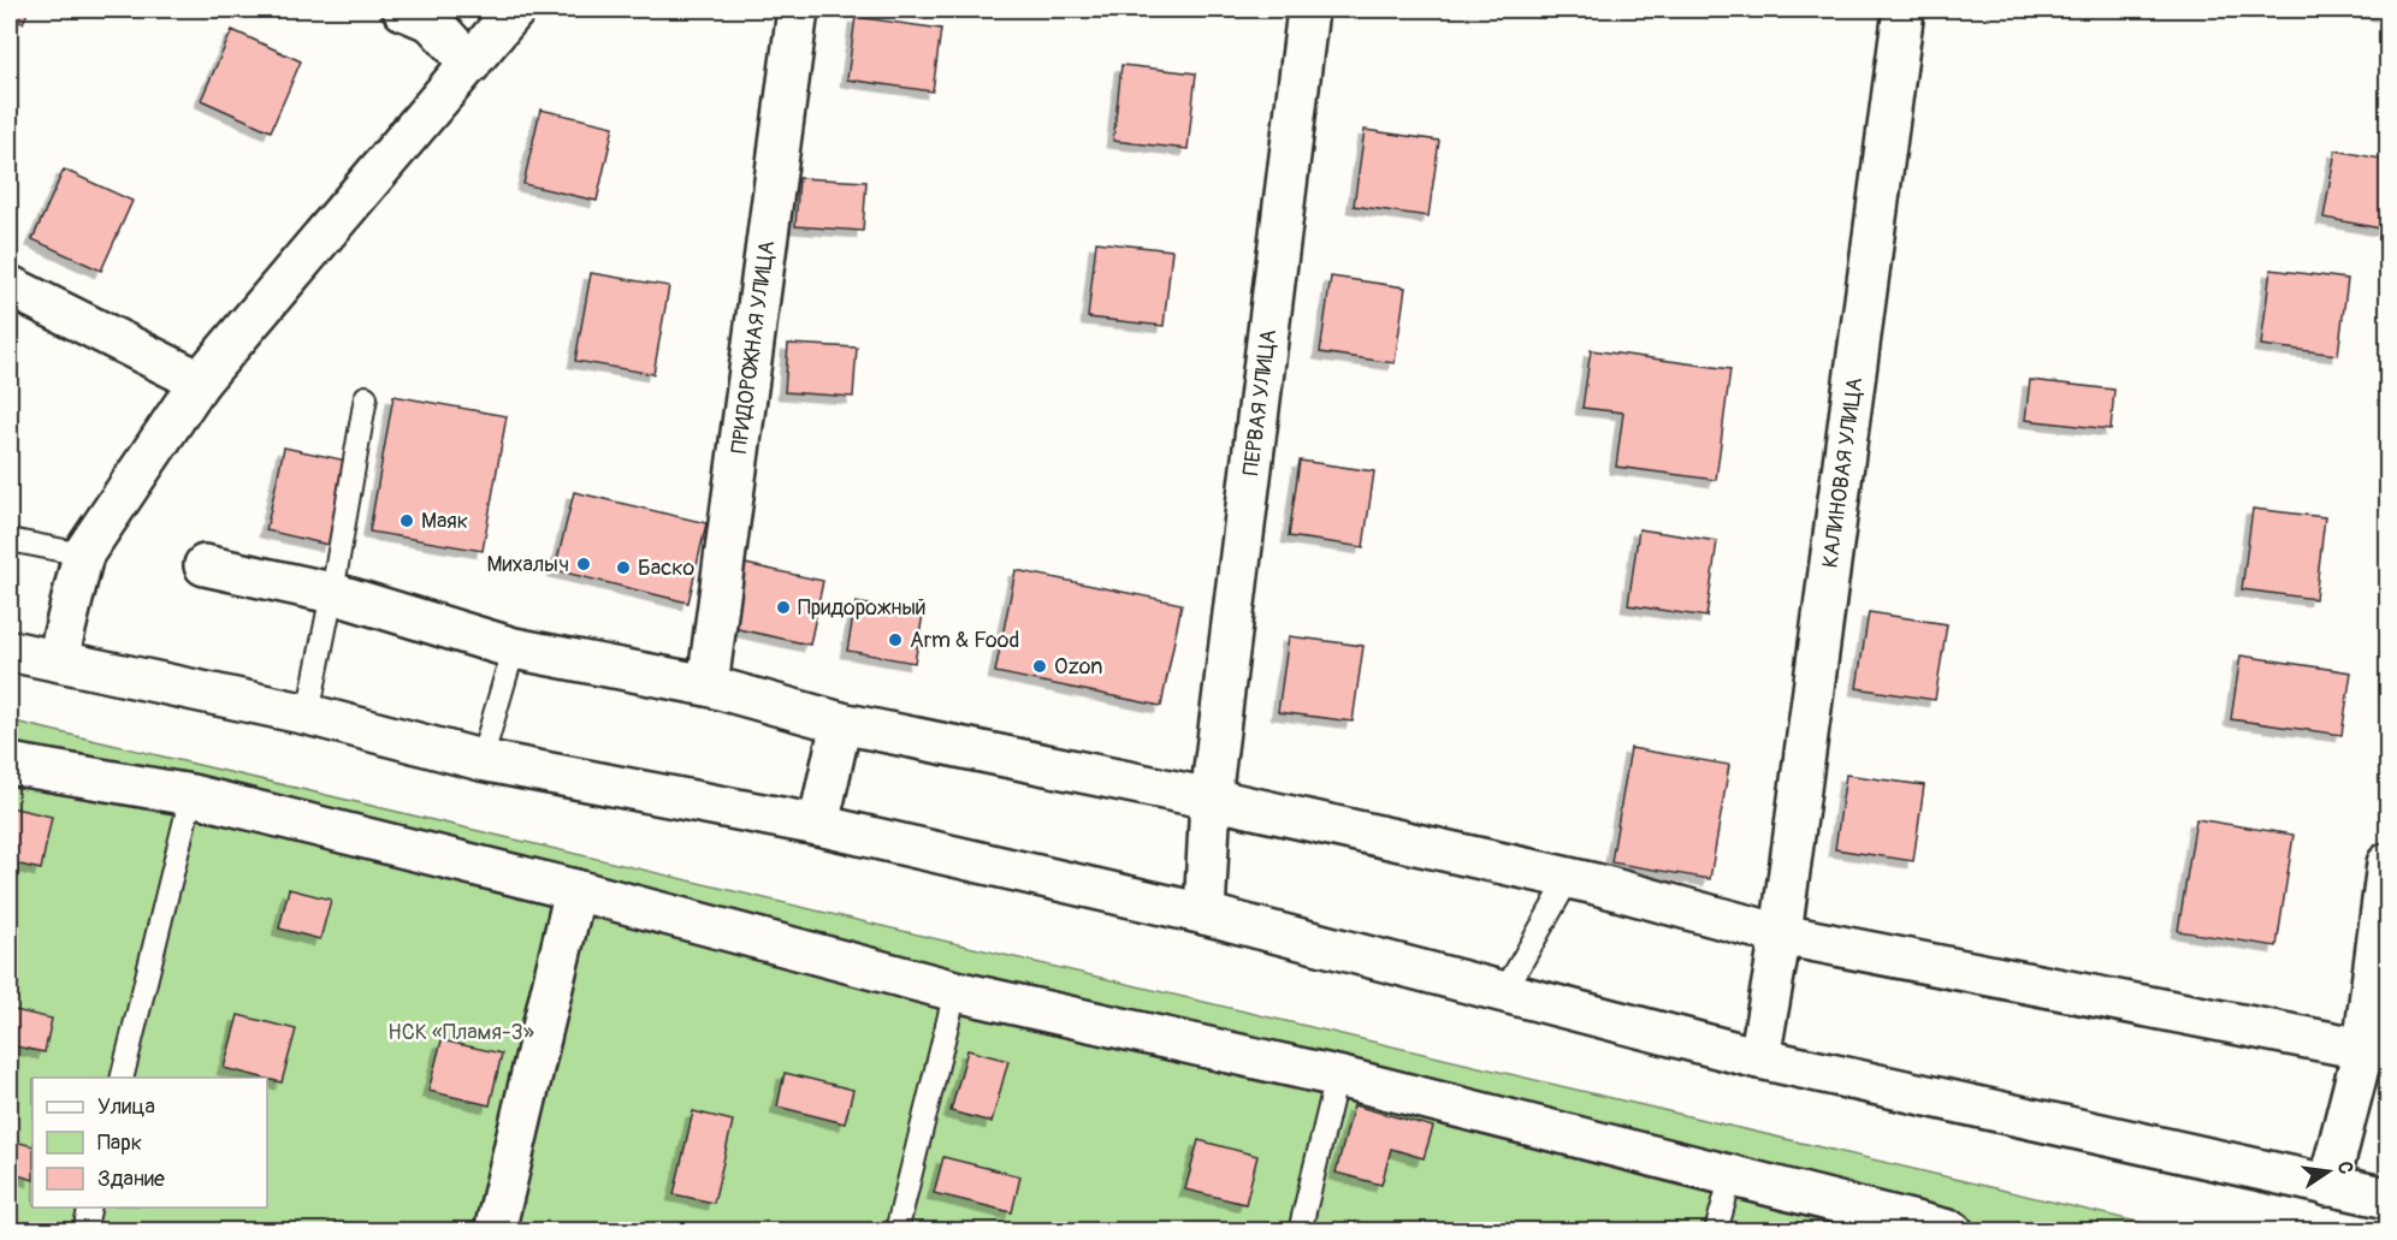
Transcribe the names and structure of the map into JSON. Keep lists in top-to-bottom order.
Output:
{
  "streets": {
    "street": ["ПРИДОРОЖНАЯ УЛИЦА", "ПЕРВАЯ УЛИЦА", "КАЛИНОВАЯ УЛИЦА"]
  },
  "parks": ["НСК «Пламя-3»"],
  "places": [
    "Маяк",
    "Михалыч",
    "Баско",
    "Придорожный",
    "Arm & Food",
    "Ozon"
  ],
  "legend": ["Улица", "Парк", "Здание"],
  "north": "right"
}
